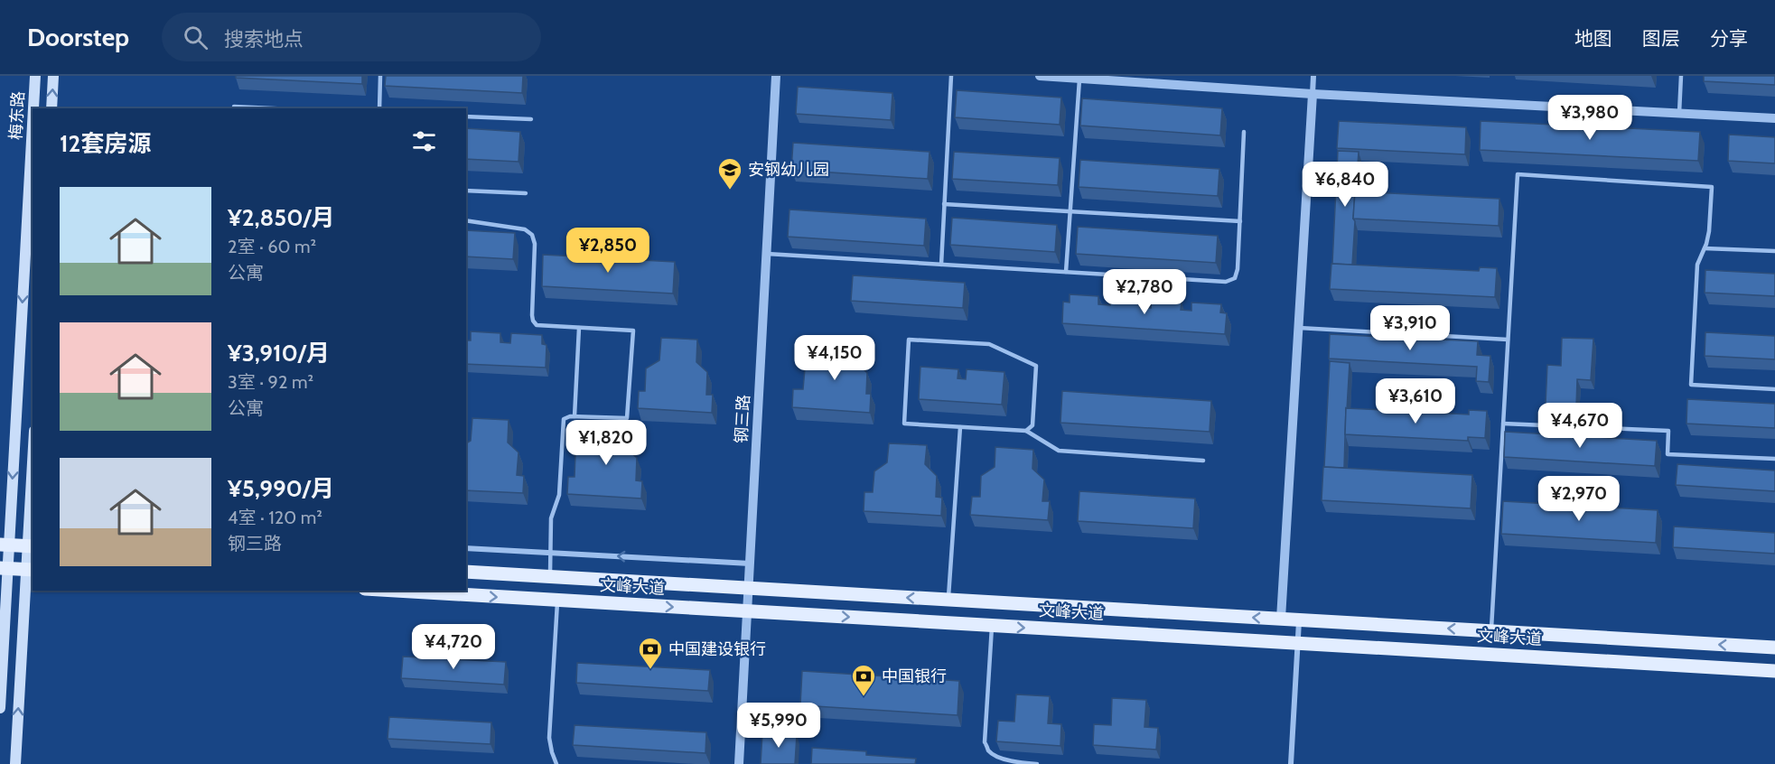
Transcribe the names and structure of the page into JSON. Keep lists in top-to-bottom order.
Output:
{
  "streets": {
    "main road": ["梅东路", "文峰大道"],
    "street": ["钢三路"]
  },
  "crossings": [
    ["钢三路", "文峰大道"]
  ],
  "one_way": ["梅东路"],
  "places": {
    "school or university": ["安钢幼儿园"],
    "bank": ["中国建设银行", "中国银行"]
  },
  "page": {
    "header": "Doorstep",
    "search": "搜索地点",
    "nav": ["地图", "图层", "分享"],
    "price": [
      "¥3,980",
      "¥6,840",
      "¥2,850",
      "¥2,780",
      "¥3,910",
      "¥4,150",
      "¥3,610",
      "¥4,670",
      "¥1,820",
      "¥2,970",
      "¥4,720",
      "¥5,990"
    ],
    "heading": "12套房源",
    "list": [
      {
        "name": "¥2,850/月",
        "note": "2室 · 60 m² · 公寓"
      },
      {
        "name": "¥3,910/月",
        "note": "3室 · 92 m² · 公寓"
      },
      {
        "name": "¥5,990/月",
        "note": "4室 · 120 m² · 钢三路"
      }
    ]
  }
}
